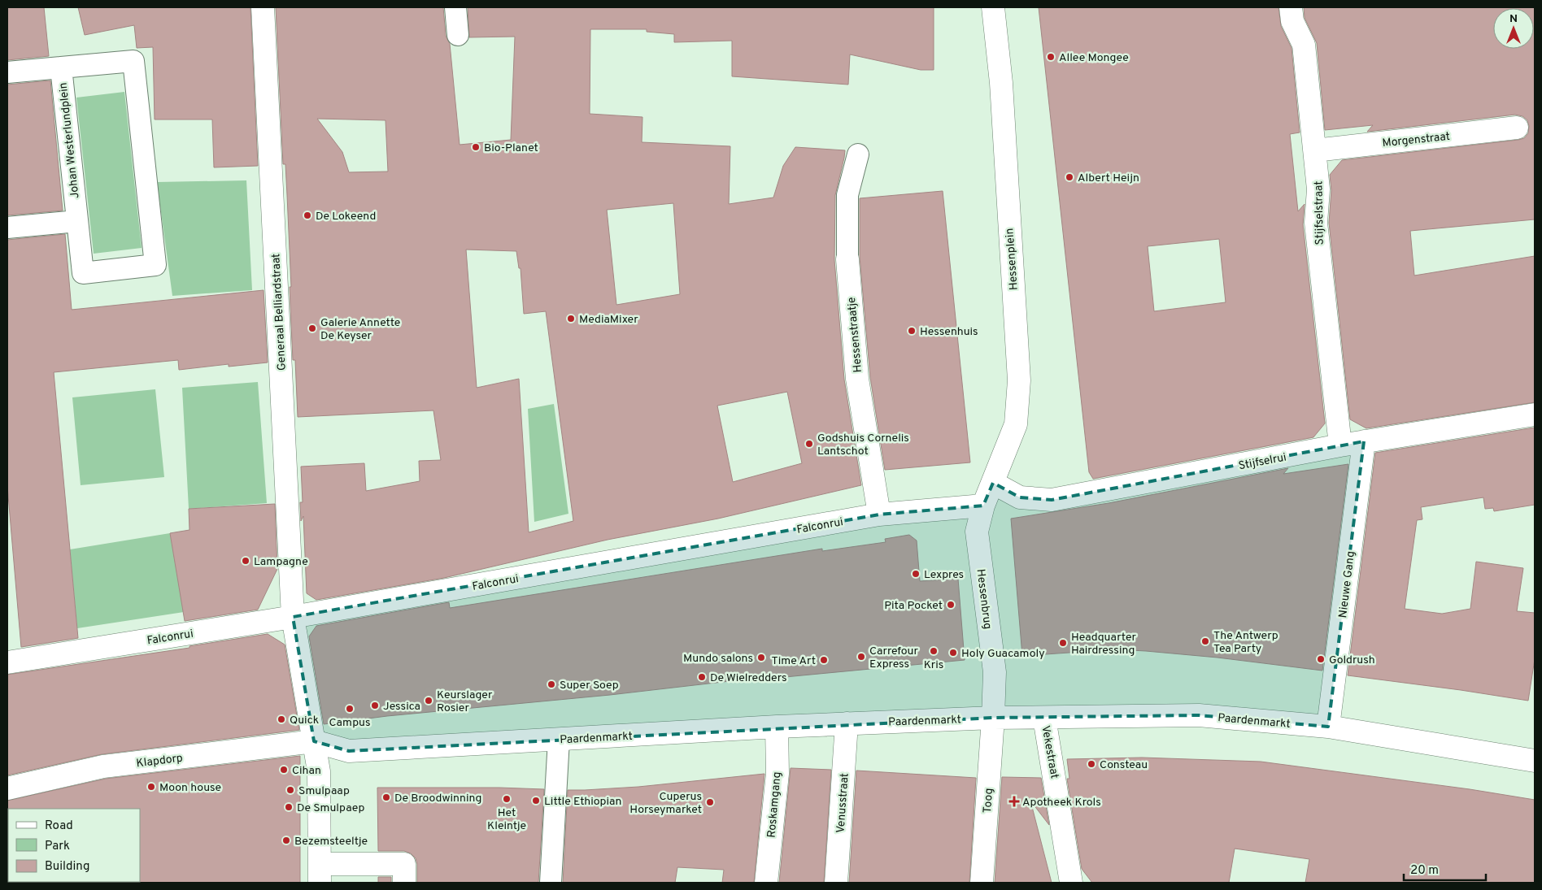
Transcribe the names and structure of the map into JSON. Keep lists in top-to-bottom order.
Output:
{
  "streets": {
    "street": [
      "Morgenstraat",
      "Johan Westerlundplein",
      "Stijfselstraat",
      "Hessenplein",
      "Generaal Belliardstraat",
      "Hessenstraatje",
      "Stijfselrui",
      "Falconrui",
      "Nieuwe Gang",
      "Hessenbrug",
      "Paardenmarkt",
      "Vekestraat",
      "Klapdorp",
      "Toog",
      "Venusstraat",
      "Roskamgang"
    ]
  },
  "crossings": [
    ["Morgenstraat", "Stijfselstraat"],
    ["Stijfselstraat", "Stijfselrui"],
    ["Hessenplein", "Stijfselrui"],
    ["Hessenplein", "Falconrui"],
    ["Hessenplein", "Hessenbrug"],
    ["Generaal Belliardstraat", "Falconrui"],
    ["Generaal Belliardstraat", "Paardenmarkt"],
    ["Generaal Belliardstraat", "Klapdorp"],
    ["Hessenstraatje", "Falconrui"],
    ["Stijfselrui", "Nieuwe Gang"],
    ["Falconrui", "Hessenbrug"],
    ["Nieuwe Gang", "Paardenmarkt"],
    ["Hessenbrug", "Paardenmarkt"],
    ["Hessenbrug", "Toog"],
    ["Paardenmarkt", "Vekestraat"],
    ["Paardenmarkt", "Klapdorp"],
    ["Paardenmarkt", "Toog"],
    ["Paardenmarkt", "Venusstraat"],
    ["Paardenmarkt", "Roskamgang"]
  ],
  "places": {
    "other": [
      "Allee Mongee",
      "Bio-Planet",
      "Albert Heijn",
      "De Lokeend",
      "MediaMixer",
      "Galerie Annette De Keyser",
      "Hessenhuis",
      "Godshuis Cornelis Lantschot",
      "Lampagne",
      "Lexpres",
      "Pita Pocket",
      "The Antwerp Tea Party",
      "Headquarter Hairdressing",
      "Kris",
      "Holy Guacamoly",
      "Carrefour Express",
      "Mundo salons",
      "Goldrush",
      "Time Art",
      "De Wielredders",
      "Super Soep",
      "Keurslager Rosier",
      "Jessica",
      "Campus",
      "Quick",
      "Consteau",
      "Cihan",
      "Moon house",
      "Smulpaap",
      "De Broodwinning",
      "Het Kleintje",
      "Little Ethiopian",
      "Cuperus Horseymarket",
      "De Smulpaep",
      "Bezemsteeltje"
    ],
    "health": ["Apotheek Krols"]
  },
  "legend": ["Road", "Park", "Building"],
  "scale_bar": "20 m",
  "north": "top"
}
